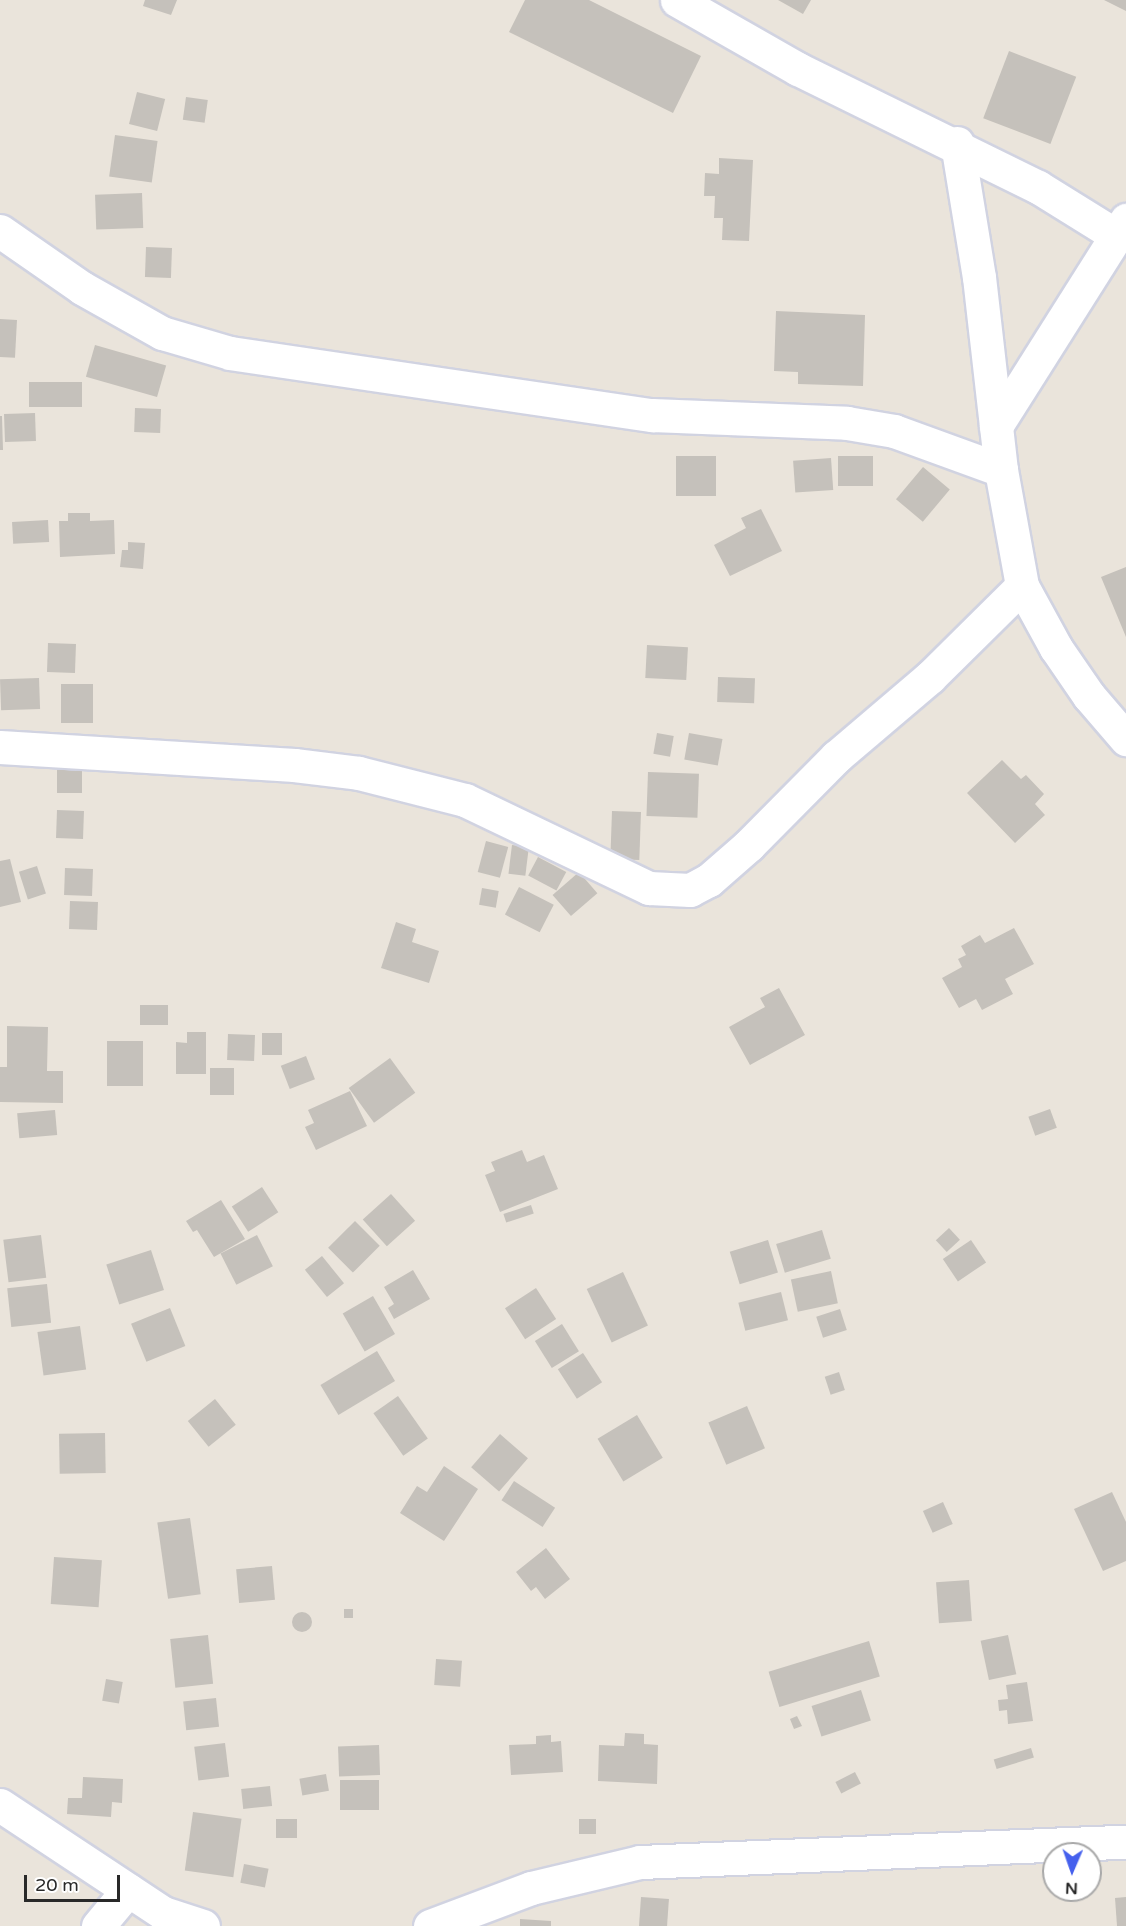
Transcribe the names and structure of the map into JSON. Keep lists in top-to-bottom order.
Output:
{
  "scale_bar": "20 m",
  "north": "bottom"
}
